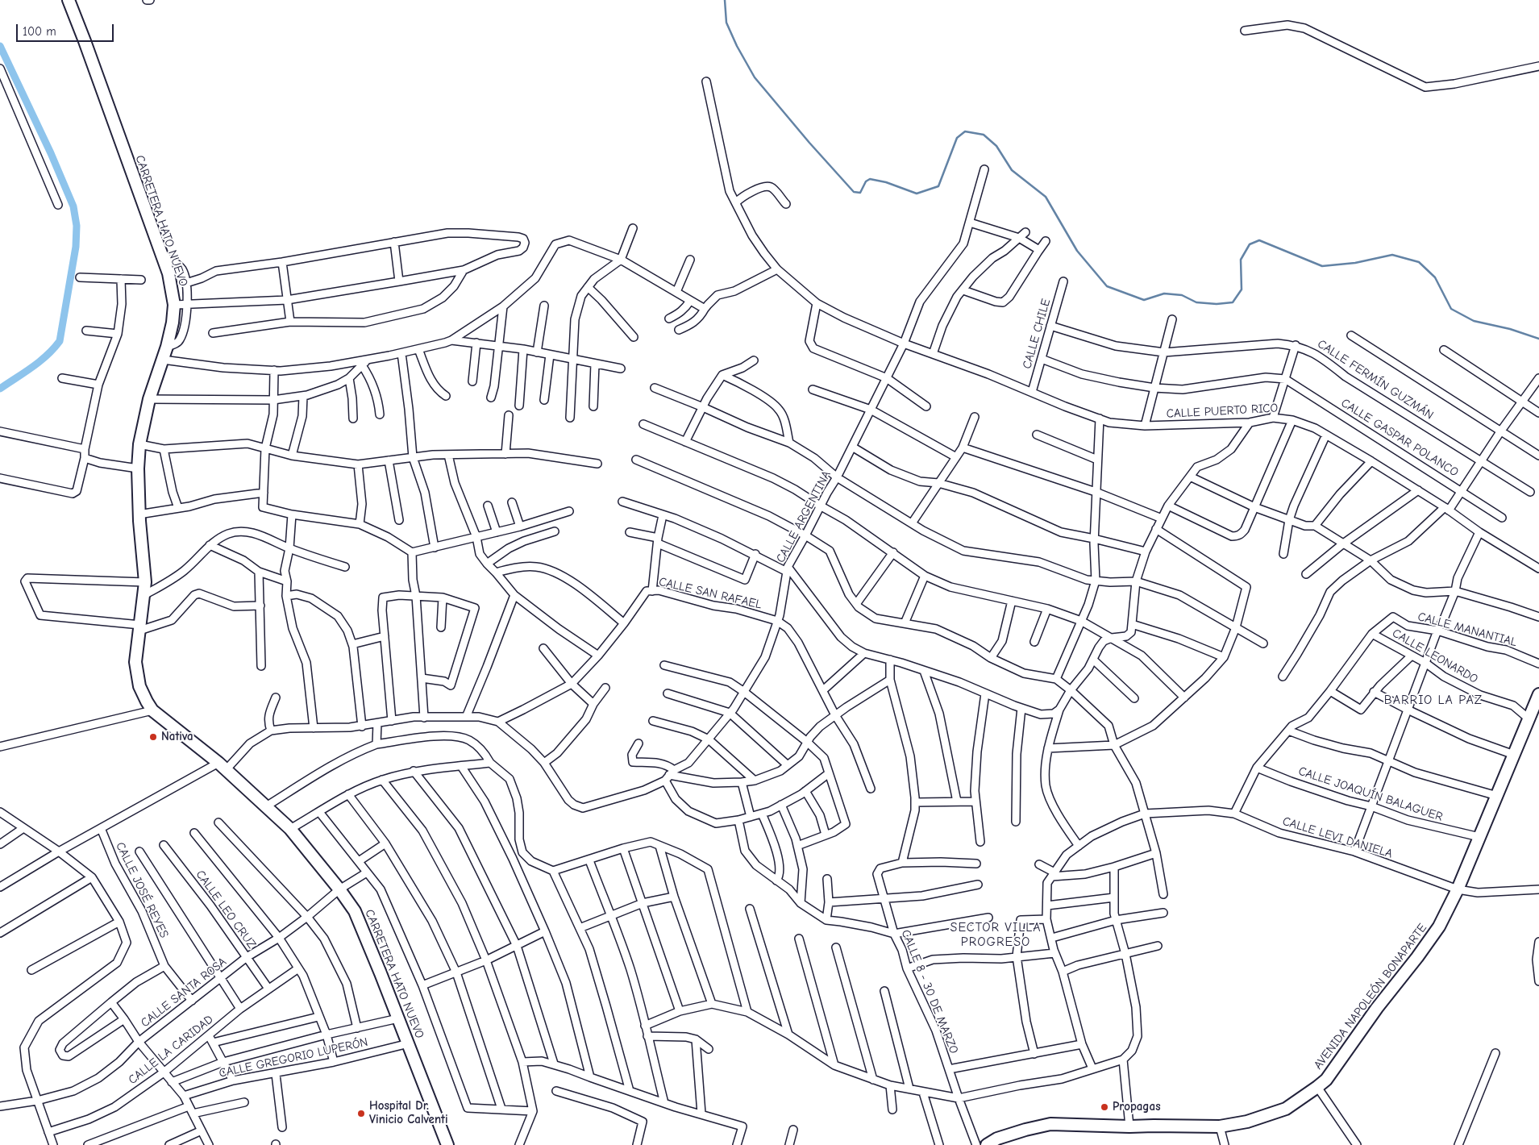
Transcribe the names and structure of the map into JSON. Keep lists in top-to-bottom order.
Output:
{
  "streets": {
    "main road": ["CARRETERA HATO NUEVO", "AVENIDA NAPOLEÓN BONAPARTE"],
    "street": [
      "CALLE CHILE",
      "CALLE FERMÍN GUZMÁN",
      "CALLE PUERTO RICO",
      "CALLE GASPAR POLANCO",
      "CALLE ARGENTINA",
      "CALLE SAN RAFAEL",
      "CALLE MANANTIAL",
      "CALLE LEONARDO",
      "CALLE JOAQUÍN BALAGUER",
      "CALLE LEVI DANIELA",
      "CALLE JOSÉ REYES",
      "CALLE LEO CRUZ",
      "CALLE 8 - 30 DE MARZO",
      "CALLE SANTA ROSA",
      "CALLE LA CARIDAD",
      "CALLE GREGORIO LUPERÓN"
    ]
  },
  "crossings": [
    ["CARRETERA HATO NUEVO", "CALLE ARGENTINA"],
    ["CARRETERA HATO NUEVO", "CALLE SANTA ROSA"],
    ["CARRETERA HATO NUEVO", "CALLE GREGORIO LUPERÓN"],
    ["CALLE CHILE", "CALLE FERMÍN GUZMÁN"],
    ["CALLE CHILE", "CALLE PUERTO RICO"],
    ["CALLE PUERTO RICO", "CALLE ARGENTINA"],
    ["CALLE ARGENTINA", "CALLE SAN RAFAEL"],
    ["CALLE ARGENTINA", "CALLE JOSÉ REYES"],
    ["CALLE MANANTIAL", "CALLE LEONARDO"],
    ["CALLE LEONARDO", "AVENIDA NAPOLEÓN BONAPARTE"],
    ["CALLE JOAQUÍN BALAGUER", "AVENIDA NAPOLEÓN BONAPARTE"],
    ["CALLE LEVI DANIELA", "AVENIDA NAPOLEÓN BONAPARTE"],
    ["CALLE JOSÉ REYES", "CALLE SANTA ROSA"],
    ["CALLE LEO CRUZ", "CALLE SANTA ROSA"],
    ["CALLE LEO CRUZ", "CALLE LA CARIDAD"]
  ],
  "districts": ["BARRIO LA PAZ", "SECTOR VILLA PROGRESO"],
  "places": ["Nativa", "Propagas", "Hospital Dr. Vinicio Calventi"],
  "scale_bar": "100 m"
}
